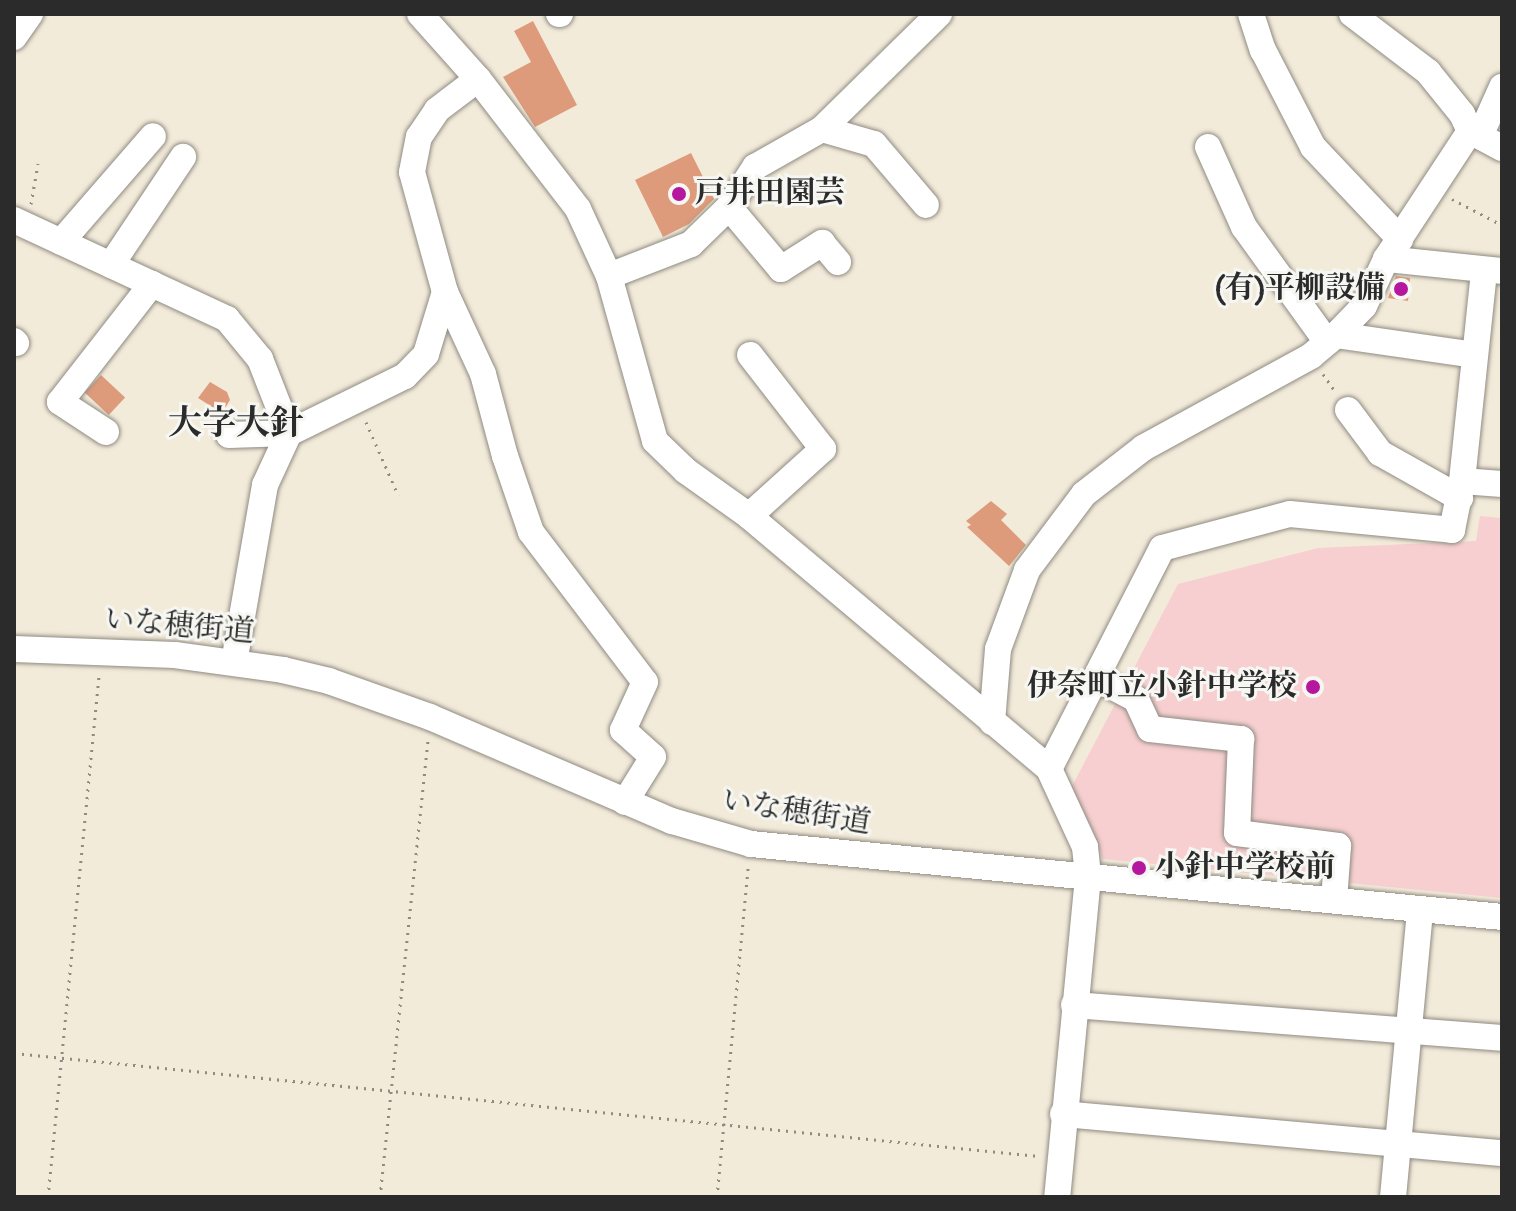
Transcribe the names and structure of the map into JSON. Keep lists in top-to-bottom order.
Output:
{
  "streets": {
    "street": ["いな穂街道"]
  },
  "districts": ["大字大針"],
  "places": [
    "戸井田園芸",
    "(有)平柳設備",
    "伊奈町立小針中学校",
    "小針中学校前"
  ]
}
